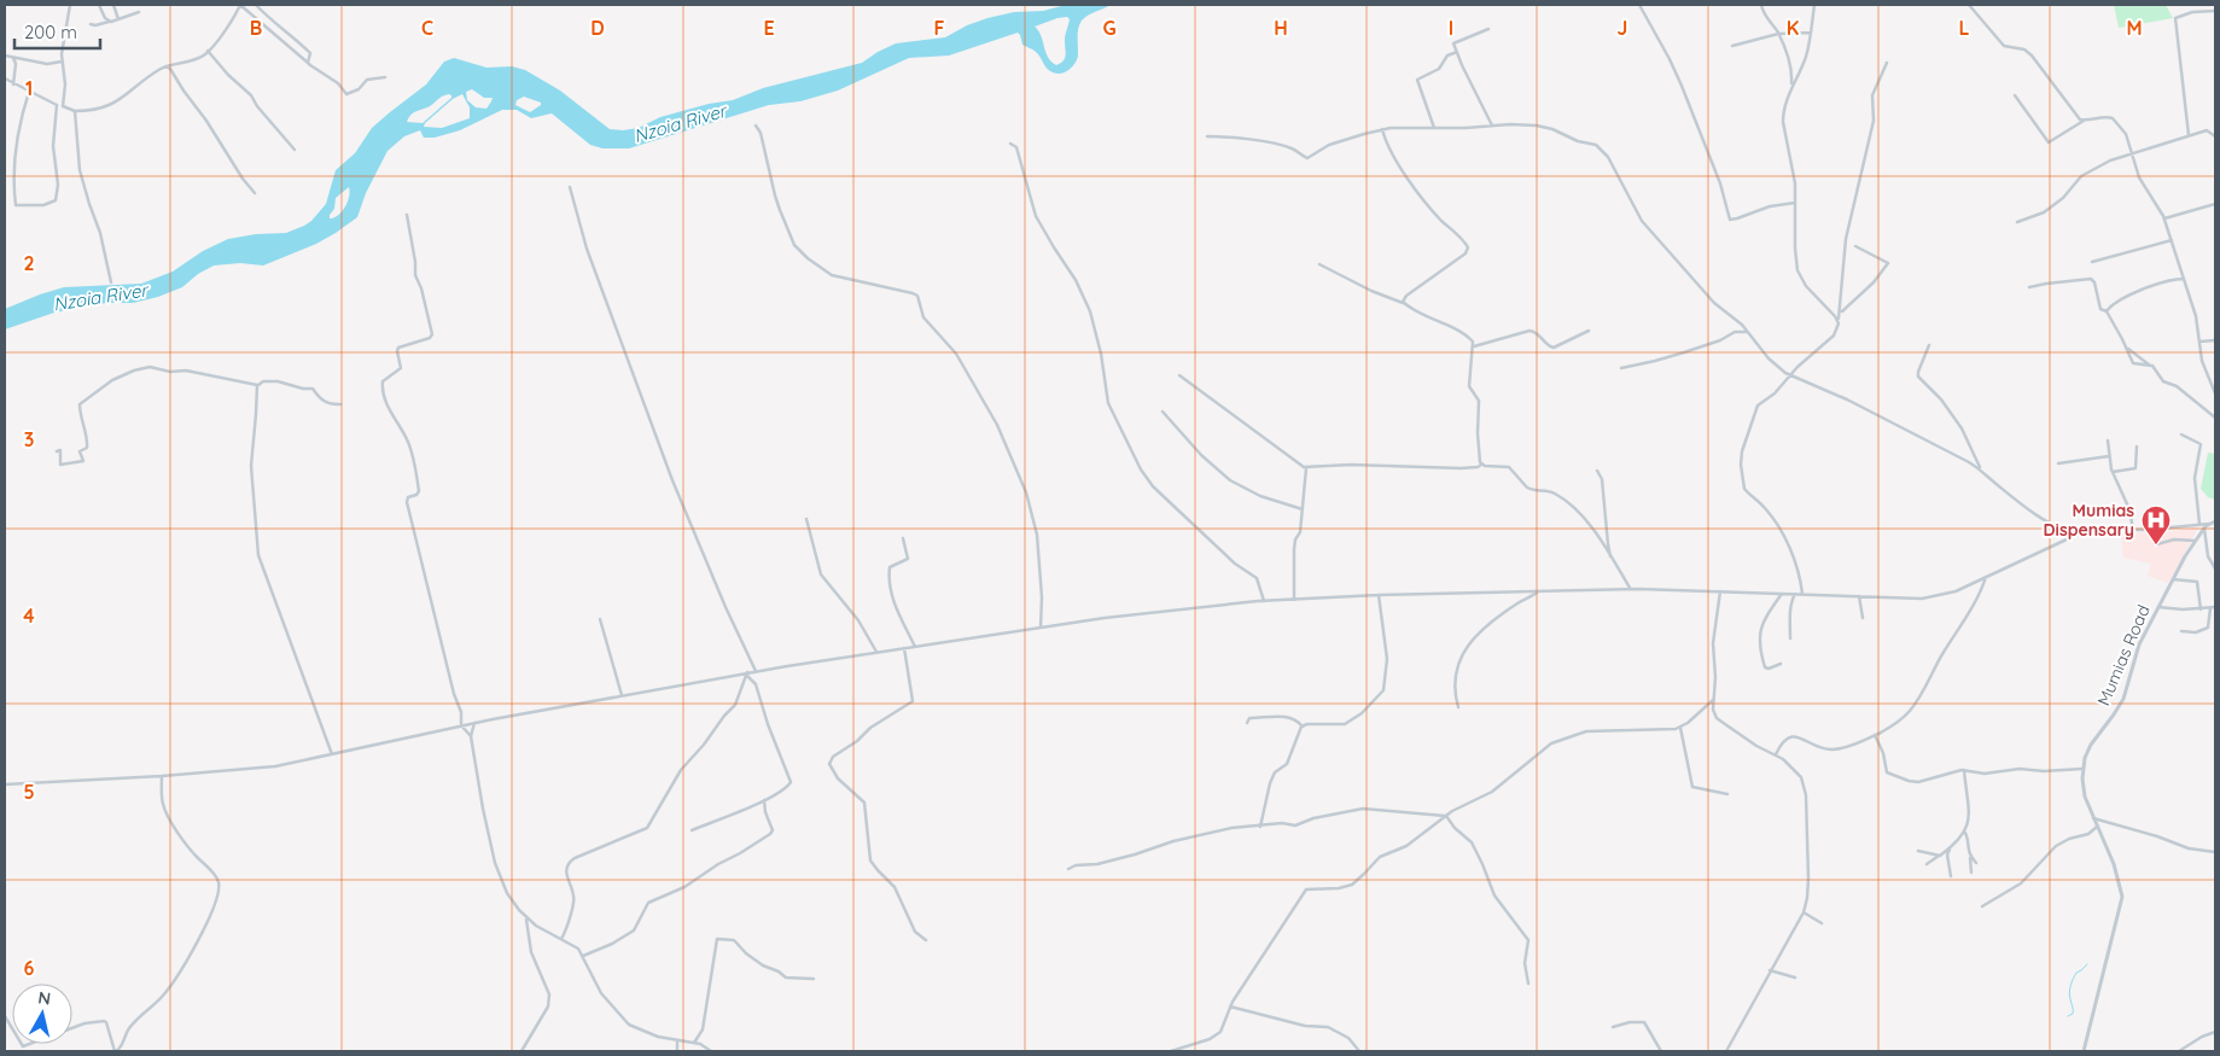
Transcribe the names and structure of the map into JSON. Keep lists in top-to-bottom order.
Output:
{
  "streets": {
    "street": ["Mumias Road"]
  },
  "water": ["Nzoia River"],
  "places": {
    "hospital": ["Mumias Dispensary"]
  },
  "scale_bar": "200 m",
  "north": "top",
  "grid": {
    "columns": [
      "B",
      "C",
      "D",
      "E",
      "F",
      "G",
      "H",
      "I",
      "J",
      "K",
      "L",
      "M"
    ],
    "rows": [
      "1",
      "2",
      "3",
      "4",
      "5",
      "6"
    ]
  }
}
